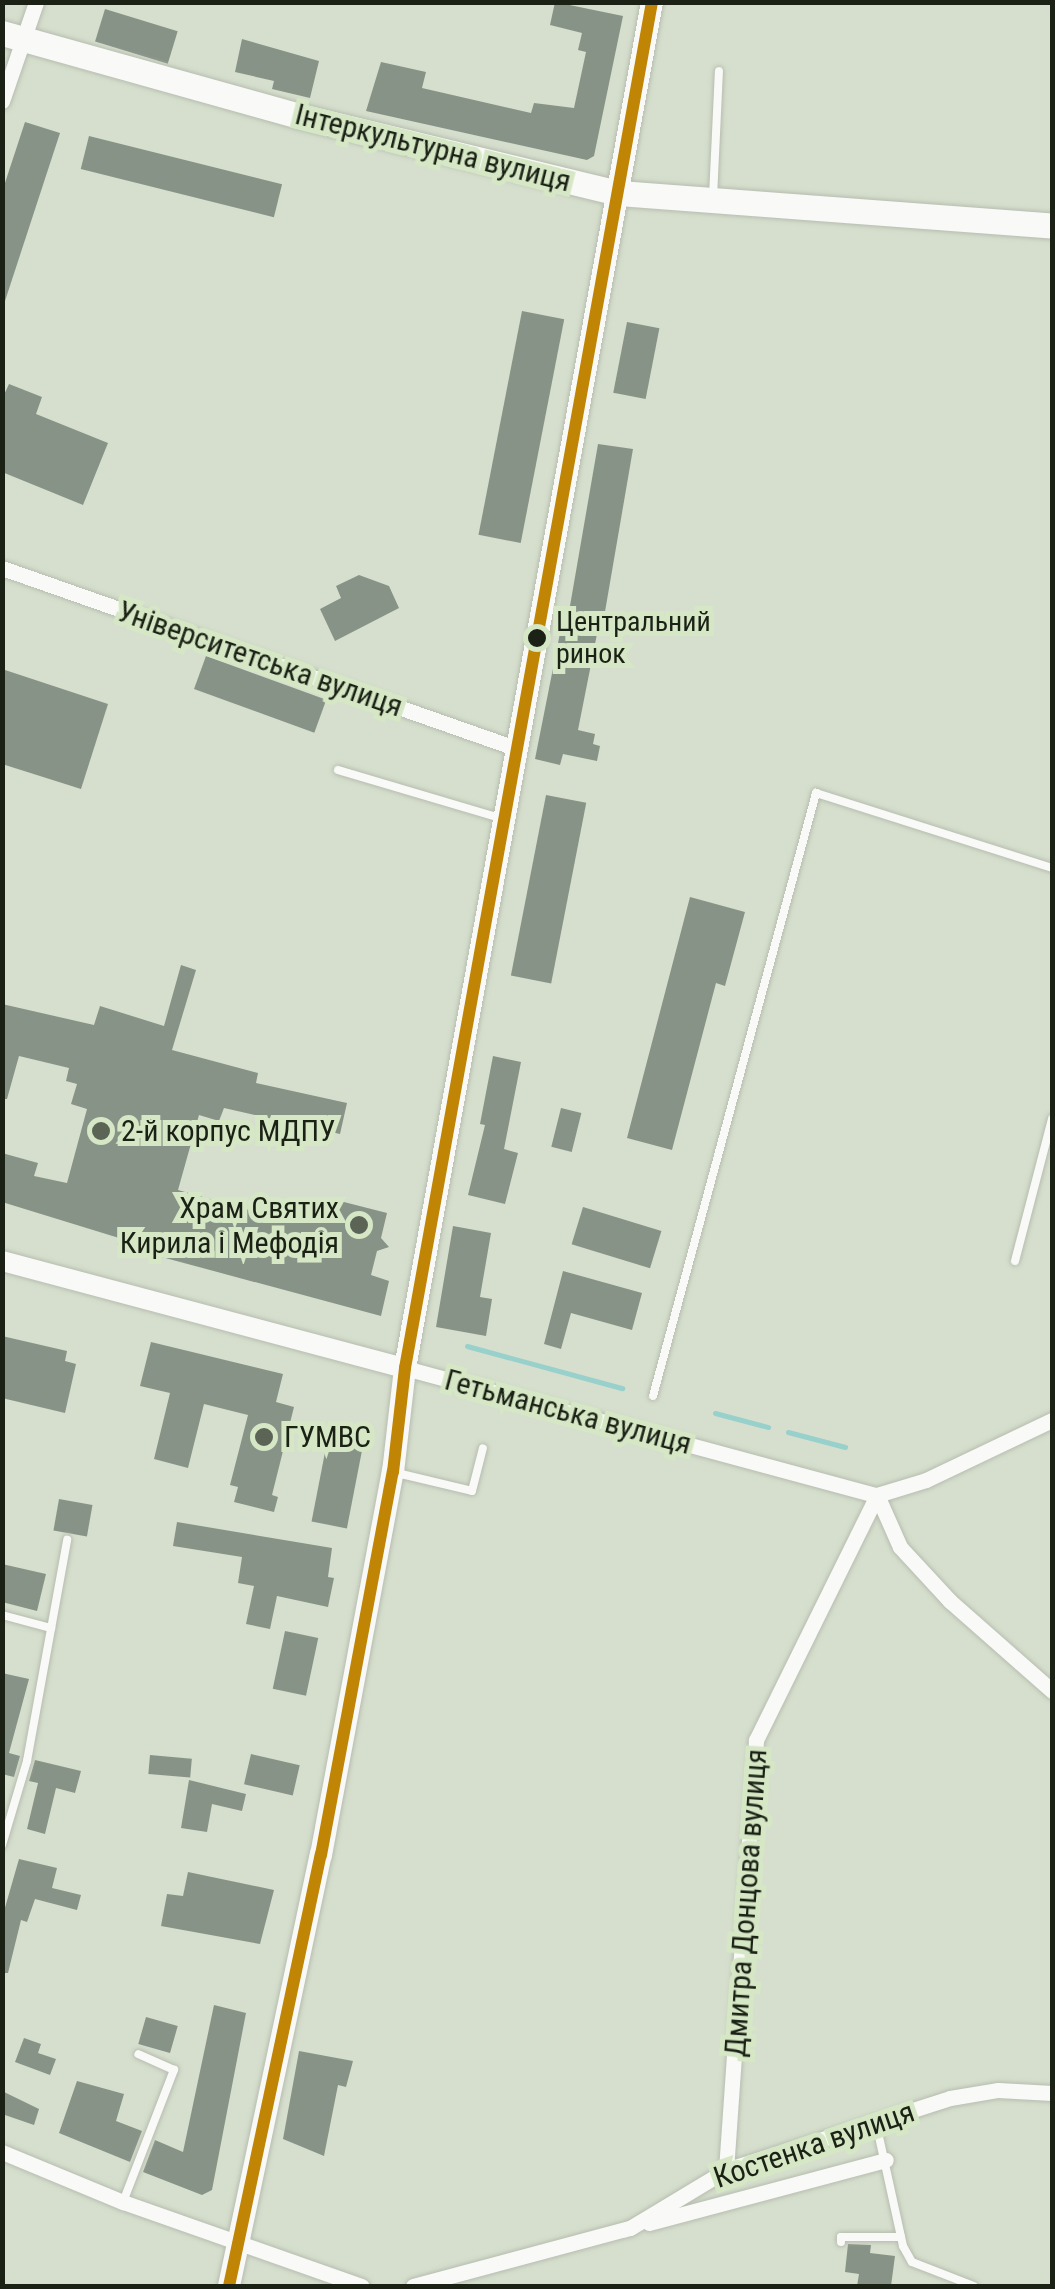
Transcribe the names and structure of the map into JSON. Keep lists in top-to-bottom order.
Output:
{
  "streets": {
    "highway": ["Інтеркультурна вулиця"],
    "street": [
      "Університетська вулиця",
      "Гетьманська вулиця",
      "Дмитра Донцова вулиця",
      "Костенка вулиця"
    ]
  },
  "crossings": [
    ["Гетьманська вулиця", "Дмитра Донцова вулиця"],
    ["Дмитра Донцова вулиця", "Костенка вулиця"]
  ],
  "places": [
    "Центральний ринок",
    "2-й корпус МДПУ",
    "Храм Святих Кирила і Мефодія",
    "ГУМВС"
  ]
}
